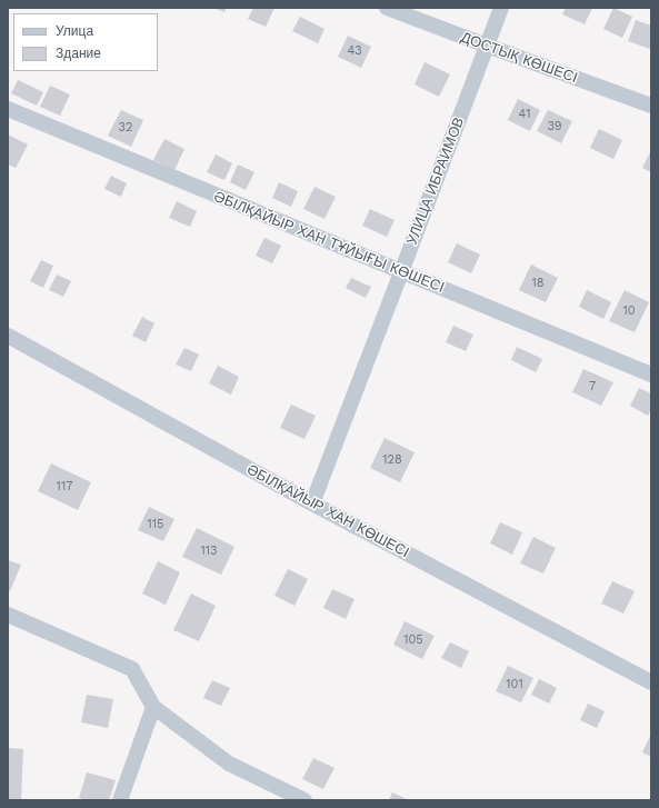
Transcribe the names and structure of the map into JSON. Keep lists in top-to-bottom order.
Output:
{
  "streets": {
    "street": [
      "ДОСТЫҚ КӨШЕСІ",
      "УЛИЦА ИБРАИМОВ",
      "ӘБІЛҚАЙЫР ХАН ТҰЙЫҒЫ КӨШЕСІ",
      "ӘБІЛҚАЙЫР ХАН КӨШЕСІ"
    ]
  },
  "crossings": [
    ["ДОСТЫҚ КӨШЕСІ", "УЛИЦА ИБРАИМОВ"],
    ["УЛИЦА ИБРАИМОВ", "ӘБІЛҚАЙЫР ХАН ТҰЙЫҒЫ КӨШЕСІ"],
    ["УЛИЦА ИБРАИМОВ", "ӘБІЛҚАЙЫР ХАН КӨШЕСІ"]
  ],
  "house_numbers": [
    "43",
    "41",
    "39",
    "32",
    "18",
    "10",
    "7",
    "128",
    "117",
    "115",
    "113",
    "105",
    "101"
  ],
  "legend": ["Улица", "Здание"]
}
